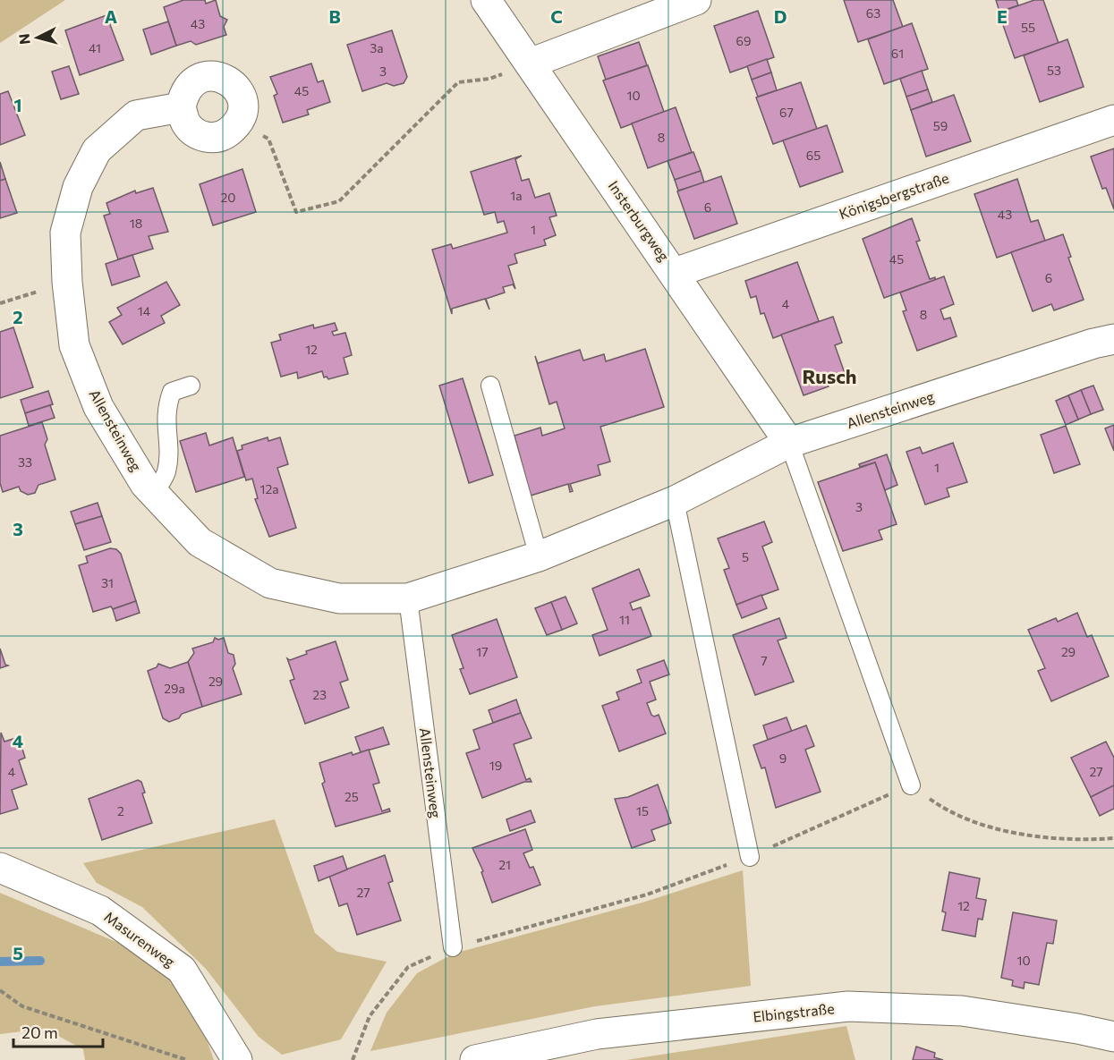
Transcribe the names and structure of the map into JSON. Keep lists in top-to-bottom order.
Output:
{
  "streets": {
    "street": [
      "Königsbergstraße",
      "Insterburgweg",
      "Allensteinweg",
      "Masurenweg",
      "Elbingstraße"
    ]
  },
  "crossings": [
    ["Königsbergstraße", "Insterburgweg"],
    ["Insterburgweg", "Allensteinweg"]
  ],
  "districts": ["Rusch"],
  "house_numbers": [
    "63",
    "43",
    "55",
    "69",
    "41",
    "3a",
    "61",
    "53",
    "3",
    "45",
    "10",
    "67",
    "59",
    "8",
    "65",
    "1a",
    "20",
    "6",
    "43",
    "18",
    "1",
    "45",
    "6",
    "4",
    "14",
    "8",
    "12",
    "33",
    "1",
    "12a",
    "3",
    "5",
    "31",
    "11",
    "17",
    "29",
    "7",
    "29",
    "29a",
    "23",
    "9",
    "19",
    "4",
    "27",
    "25",
    "2",
    "15",
    "21",
    "27",
    "12",
    "10"
  ],
  "scale_bar": "20 m",
  "north": "left",
  "grid": {
    "columns": [
      "A",
      "B",
      "C",
      "D",
      "E"
    ],
    "rows": [
      "1",
      "2",
      "3",
      "4",
      "5"
    ]
  }
}
